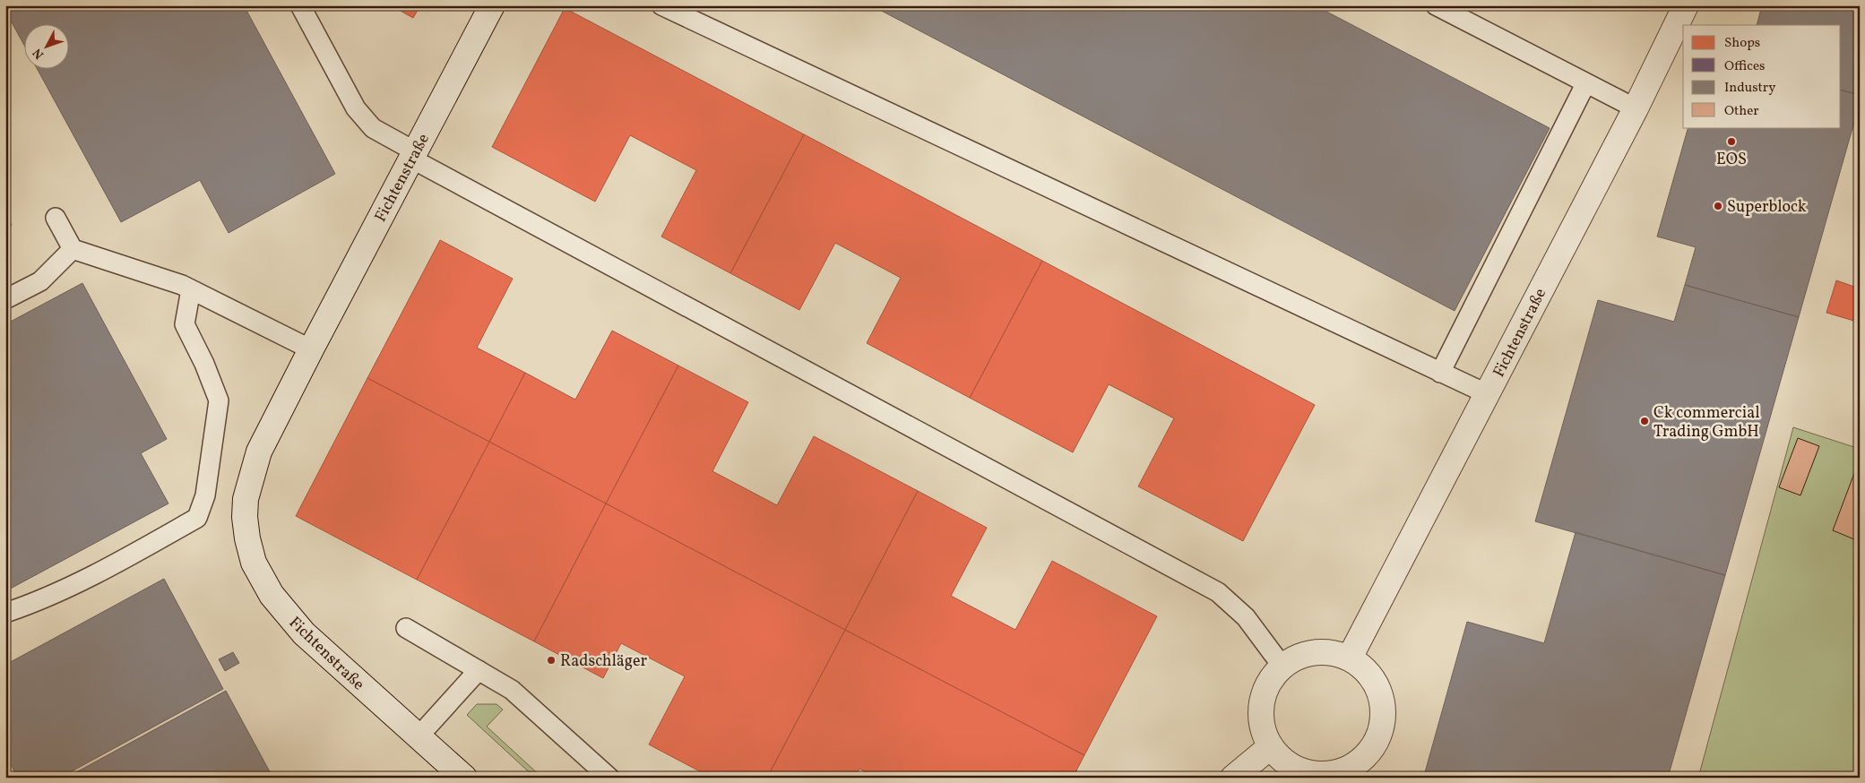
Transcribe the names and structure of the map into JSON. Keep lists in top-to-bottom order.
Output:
{
  "streets": {
    "street": ["Fichtenstraße"]
  },
  "places": [
    "EOS",
    "Superblock",
    "Ck commercial Trading GmbH",
    "Radschläger"
  ],
  "legend": [
    "Shops",
    "Offices",
    "Industry",
    "Other"
  ],
  "north": "bottom left"
}
